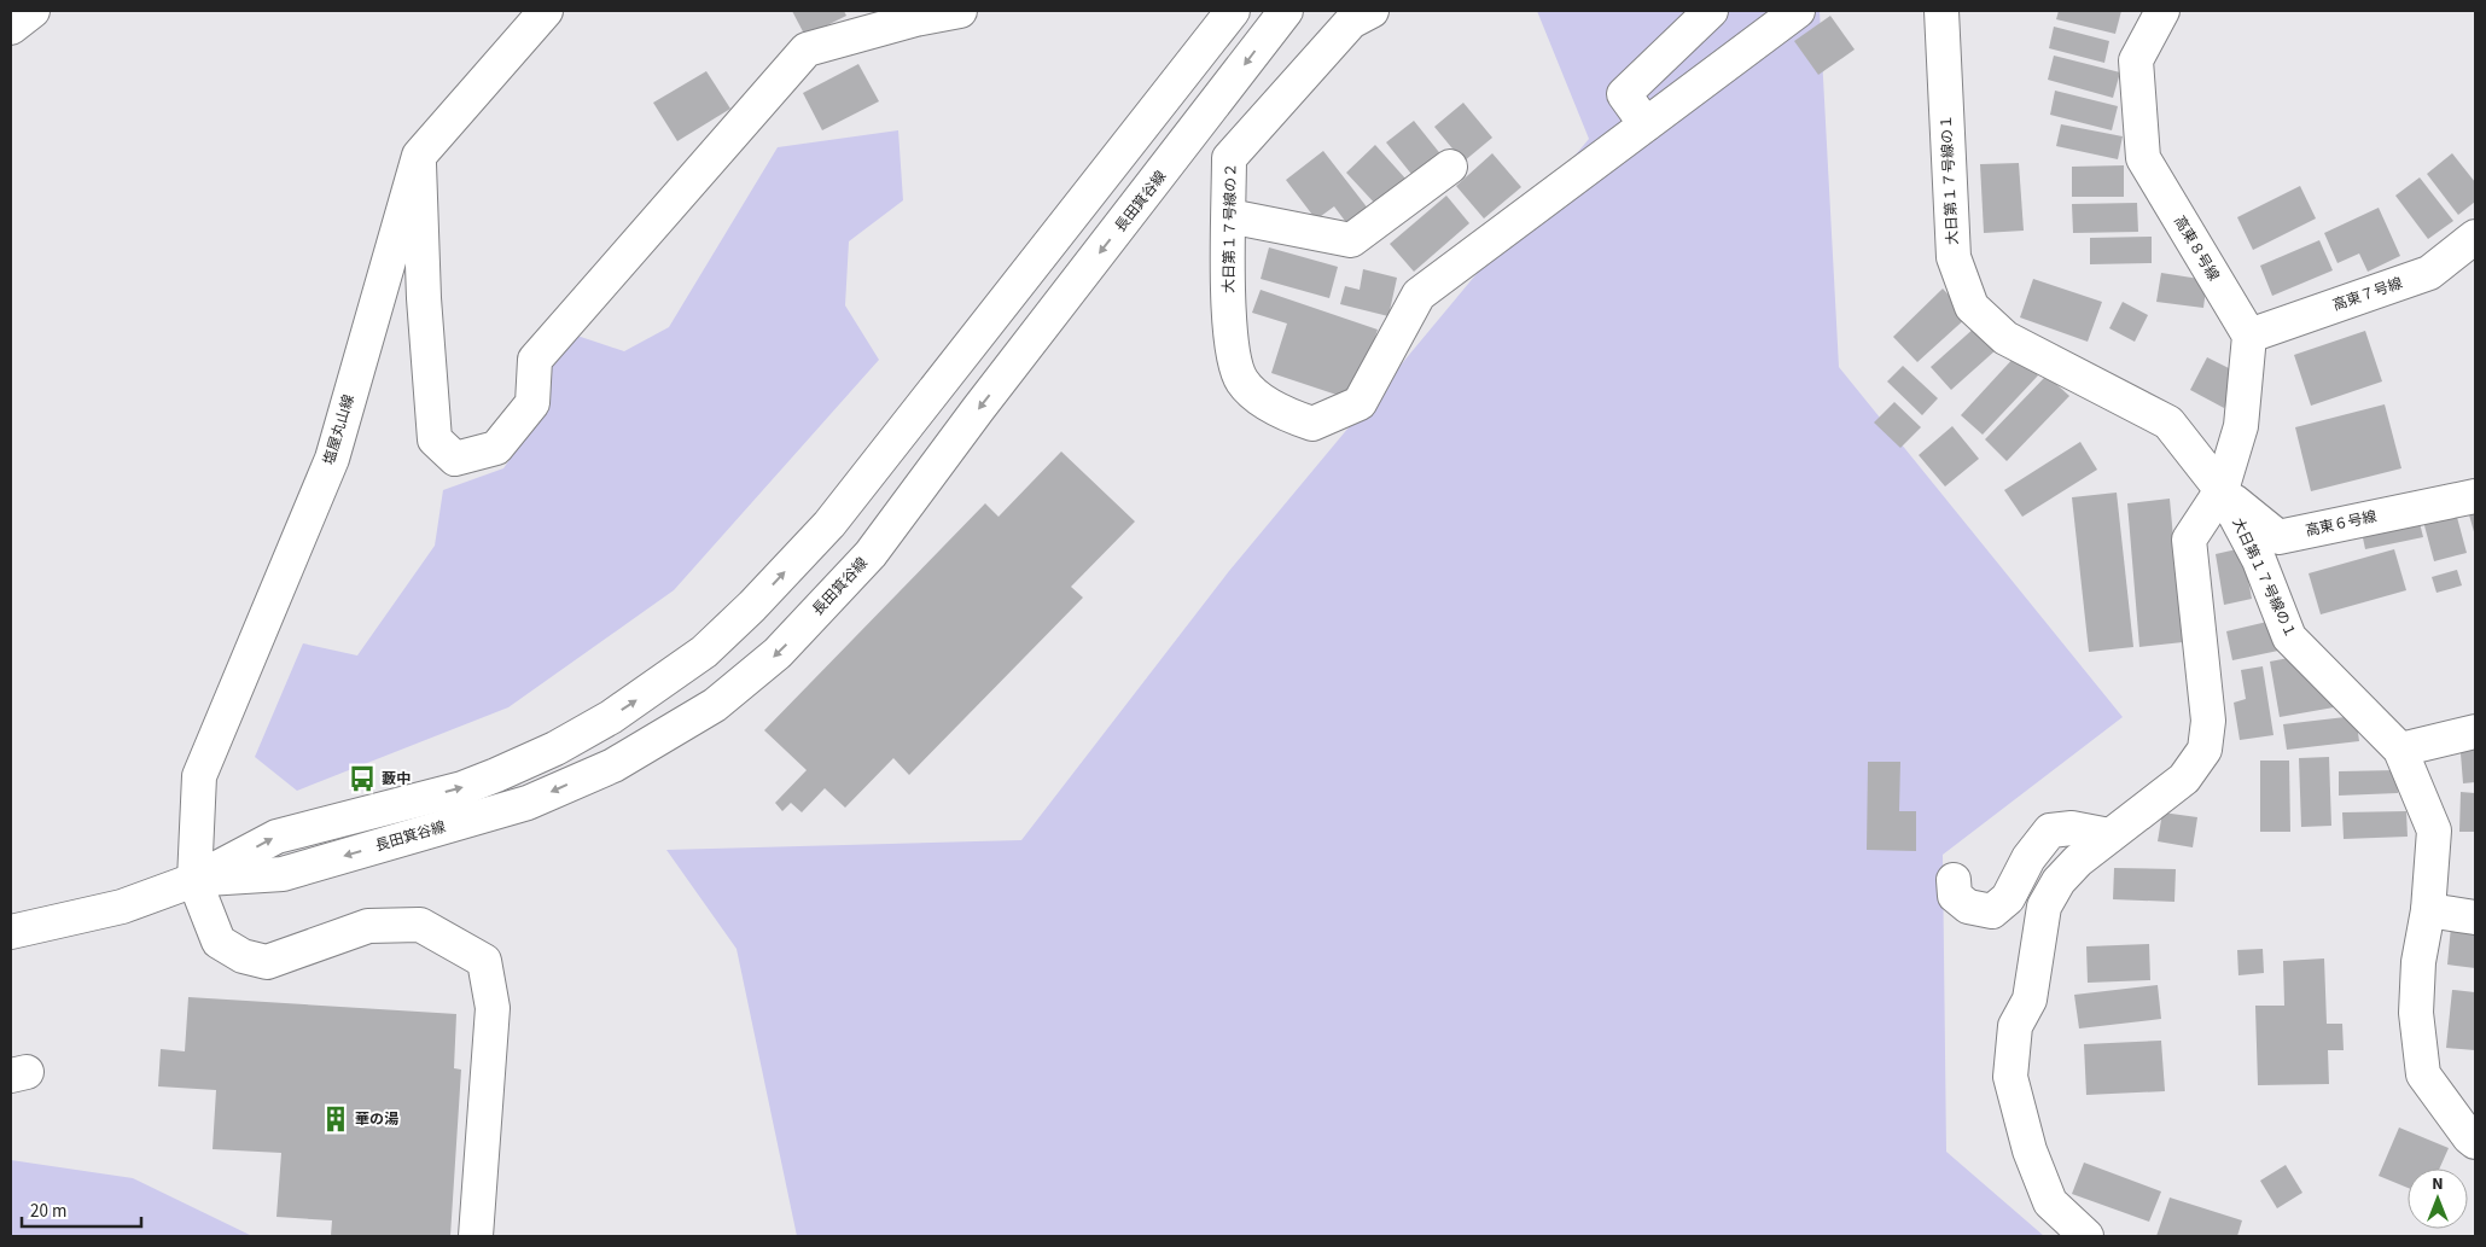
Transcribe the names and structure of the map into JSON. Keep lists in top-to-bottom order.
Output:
{
  "streets": {
    "street": [
      "大日第１７号線の１",
      "長田箕谷線",
      "大日第１７号線の２",
      "高東８号線",
      "高東７号線",
      "塩屋丸山線",
      "高東６号線"
    ]
  },
  "crossings": [
    ["大日第１７号線の１", "高東６号線"],
    ["長田箕谷線", "塩屋丸山線"],
    ["高東８号線", "高東７号線"]
  ],
  "places": {
    "bus stop": ["藪中"],
    "building": ["華の湯"]
  },
  "scale_bar": "20 m",
  "north": "top"
}
